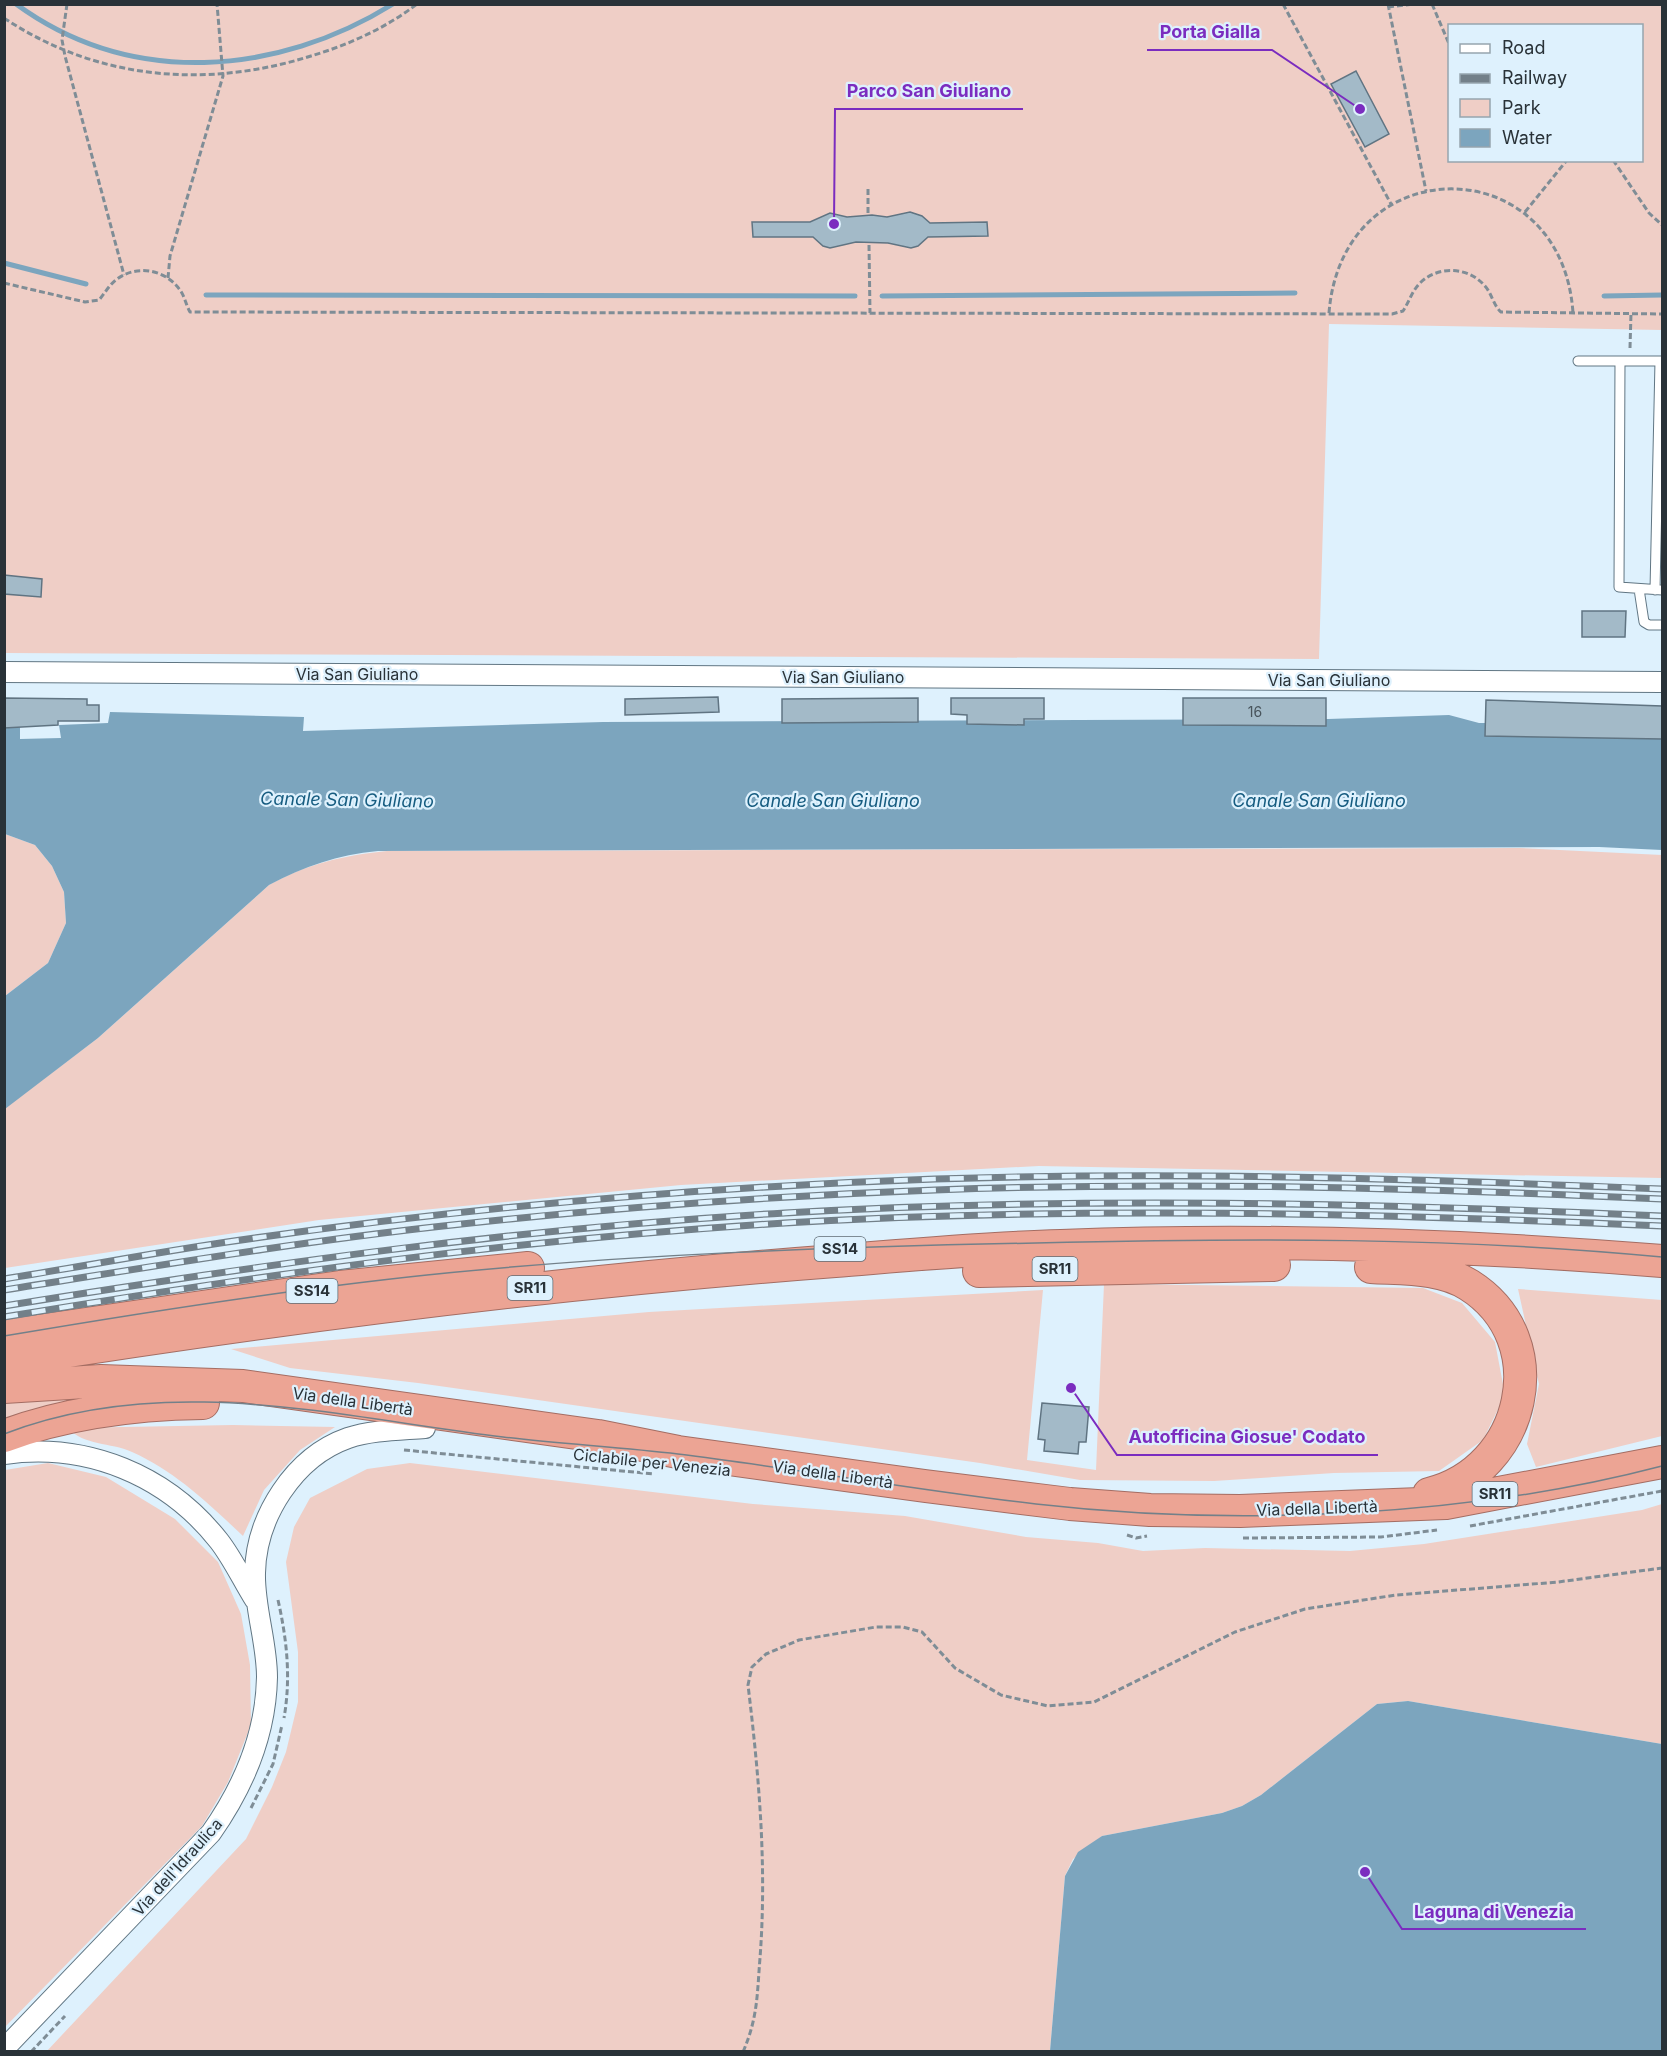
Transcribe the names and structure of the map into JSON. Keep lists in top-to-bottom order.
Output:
{
  "streets": {
    "highway": ["SS14", "SR11", "Via della Libertà"],
    "street": ["Via San Giuliano", "Via dell'Idraulica"],
    "path": ["Ciclabile per Venezia"]
  },
  "crossings": [
    ["SS14", "SR11"],
    ["SR11", "Via della Libertà"],
    ["Via della Libertà", "Ciclabile per Venezia"]
  ],
  "water": ["Canale San Giuliano"],
  "places": [
    "Porta Gialla",
    "Parco San Giuliano",
    "Autofficina Giosue' Codato",
    "Laguna di Venezia"
  ],
  "house_numbers": ["16"],
  "legend": [
    "Road",
    "Railway",
    "Park",
    "Water"
  ]
}
